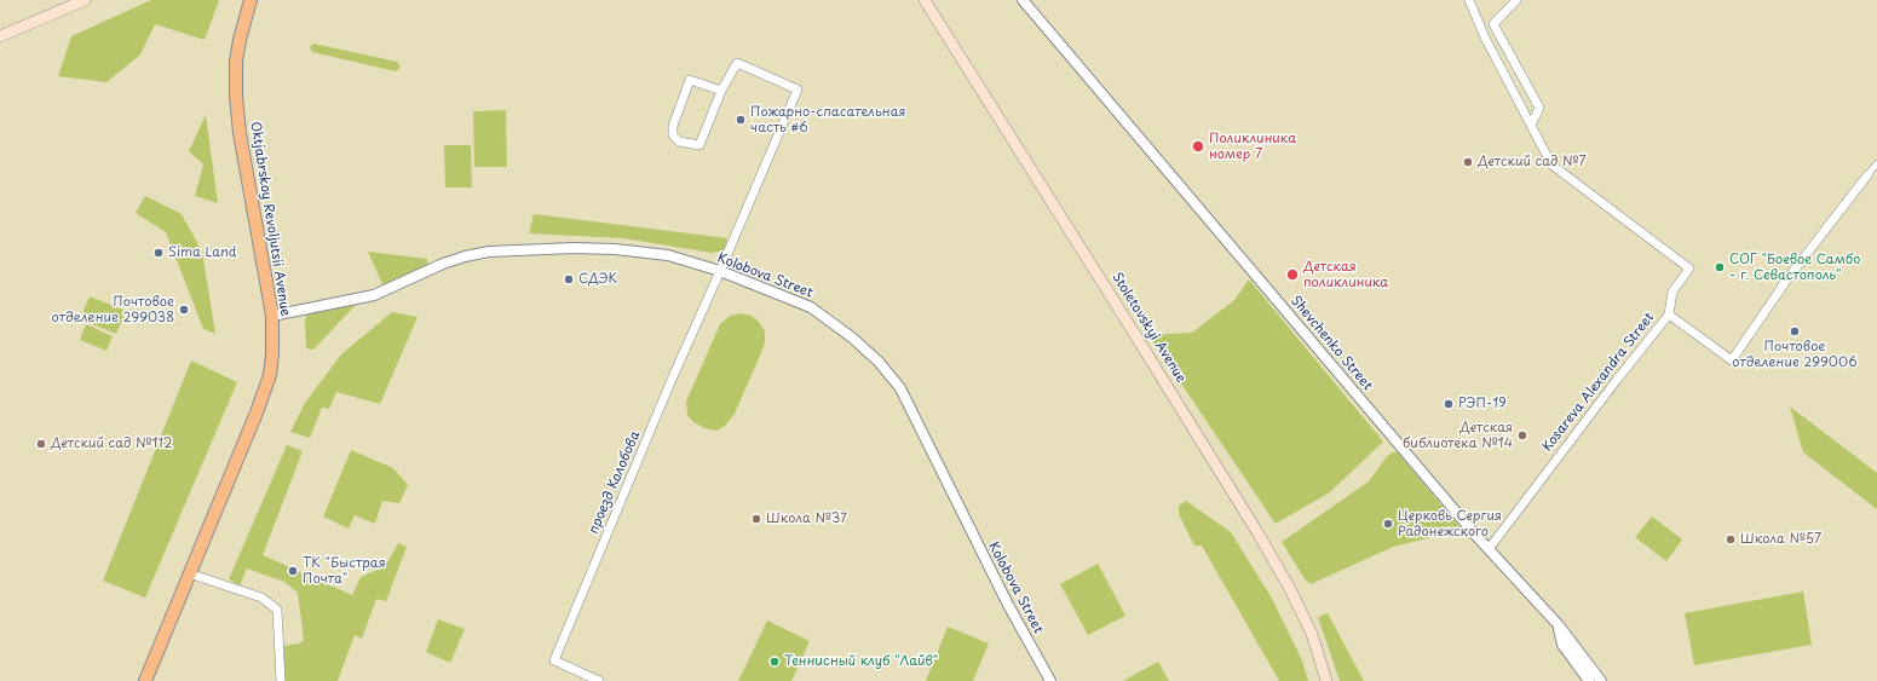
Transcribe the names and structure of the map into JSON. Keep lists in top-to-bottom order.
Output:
{
  "streets": {
    "main road": ["Oktjabrskoy Revoljutsii Avenue", "Stoletovskyi Avenue"],
    "street": [
      "Kolobova Street",
      "Shevchenko Street",
      "Kosareva Alexandra Street",
      "проезд Колобова"
    ]
  },
  "crossings": [
    ["Oktjabrskoy Revoljutsii Avenue", "Kolobova Street"],
    ["Kolobova Street", "проезд Колобова"],
    ["Shevchenko Street", "Kosareva Alexandra Street"]
  ],
  "places": [
    "Пожарно-спасательная часть #6",
    "Поликлиника номер 7",
    "Детский сад №7",
    "Sima Land",
    "СОГ \"Боевое Самбо - г. Севастополь\"",
    "Детская поликлиника",
    "СДЭК",
    "Почтовое отделение 299038",
    "Почтовое отделение 299006",
    "РЭП-19",
    "Детская библиотека №14",
    "Детский сад №112",
    "Школа №37",
    "Церковь Сергия Радонежского",
    "Школа №57",
    "ТК \"Быстрая Почта\"",
    "Теннисный клуб \"Лайв\""
  ]
}
